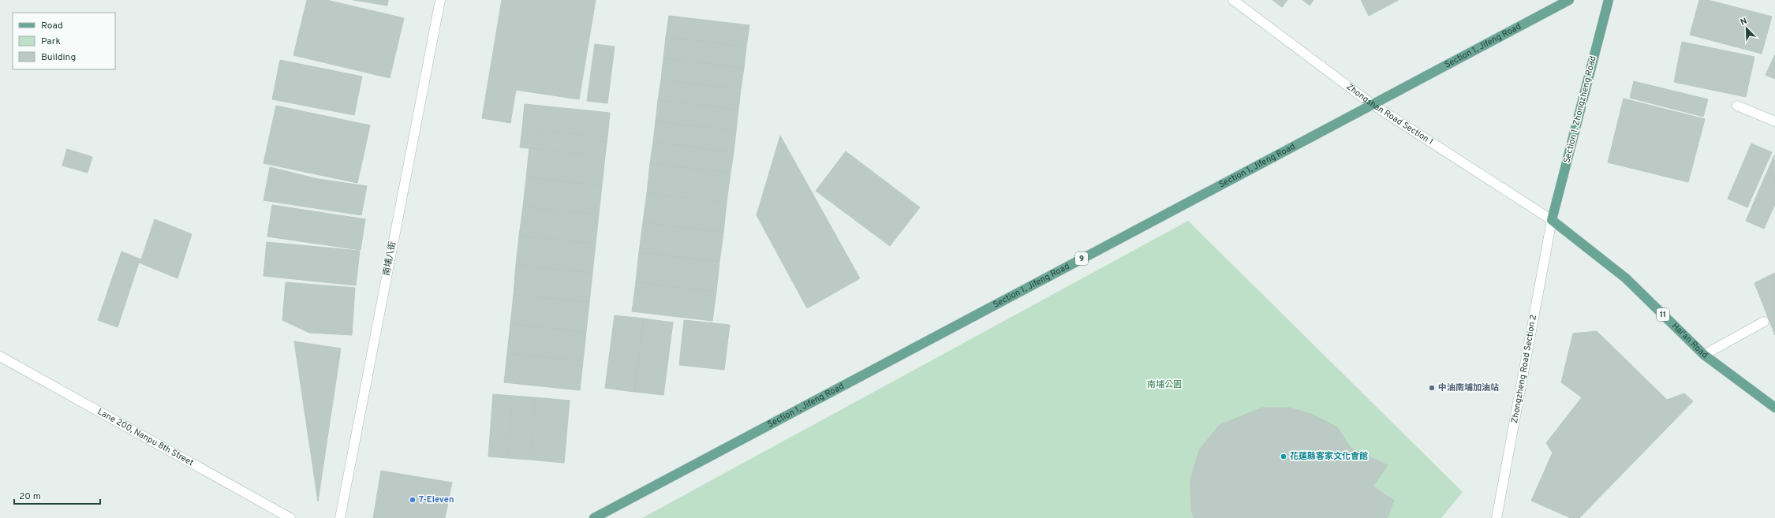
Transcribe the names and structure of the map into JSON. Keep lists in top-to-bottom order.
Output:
{
  "streets": {
    "main road": [
      "Section 1, Jifeng Road",
      "Section 1, Zhongzheng Road",
      "9",
      "11",
      "Hai'an Road"
    ],
    "street": [
      "Zhongshan Road Section 1",
      "南埔八街",
      "Zhongzheng Road Section 2",
      "Lane 200, Nanpu 8th Street"
    ]
  },
  "crossings": [
    ["Section 1, Jifeng Road", "Zhongshan Road Section 1"],
    ["Section 1, Zhongzheng Road", "Zhongshan Road Section 1"],
    ["Section 1, Zhongzheng Road", "Hai'an Road"],
    ["Section 1, Zhongzheng Road", "Zhongzheng Road Section 2"],
    ["Zhongshan Road Section 1", "Hai'an Road"],
    ["Zhongshan Road Section 1", "Zhongzheng Road Section 2"],
    ["Hai'an Road", "Zhongzheng Road Section 2"]
  ],
  "parks": ["南埔公園"],
  "places": ["中油南埔加油站", "花蓮縣客家文化會館", "7-Eleven"],
  "legend": ["Road", "Park", "Building"],
  "scale_bar": "20 m",
  "north": "top left"
}
